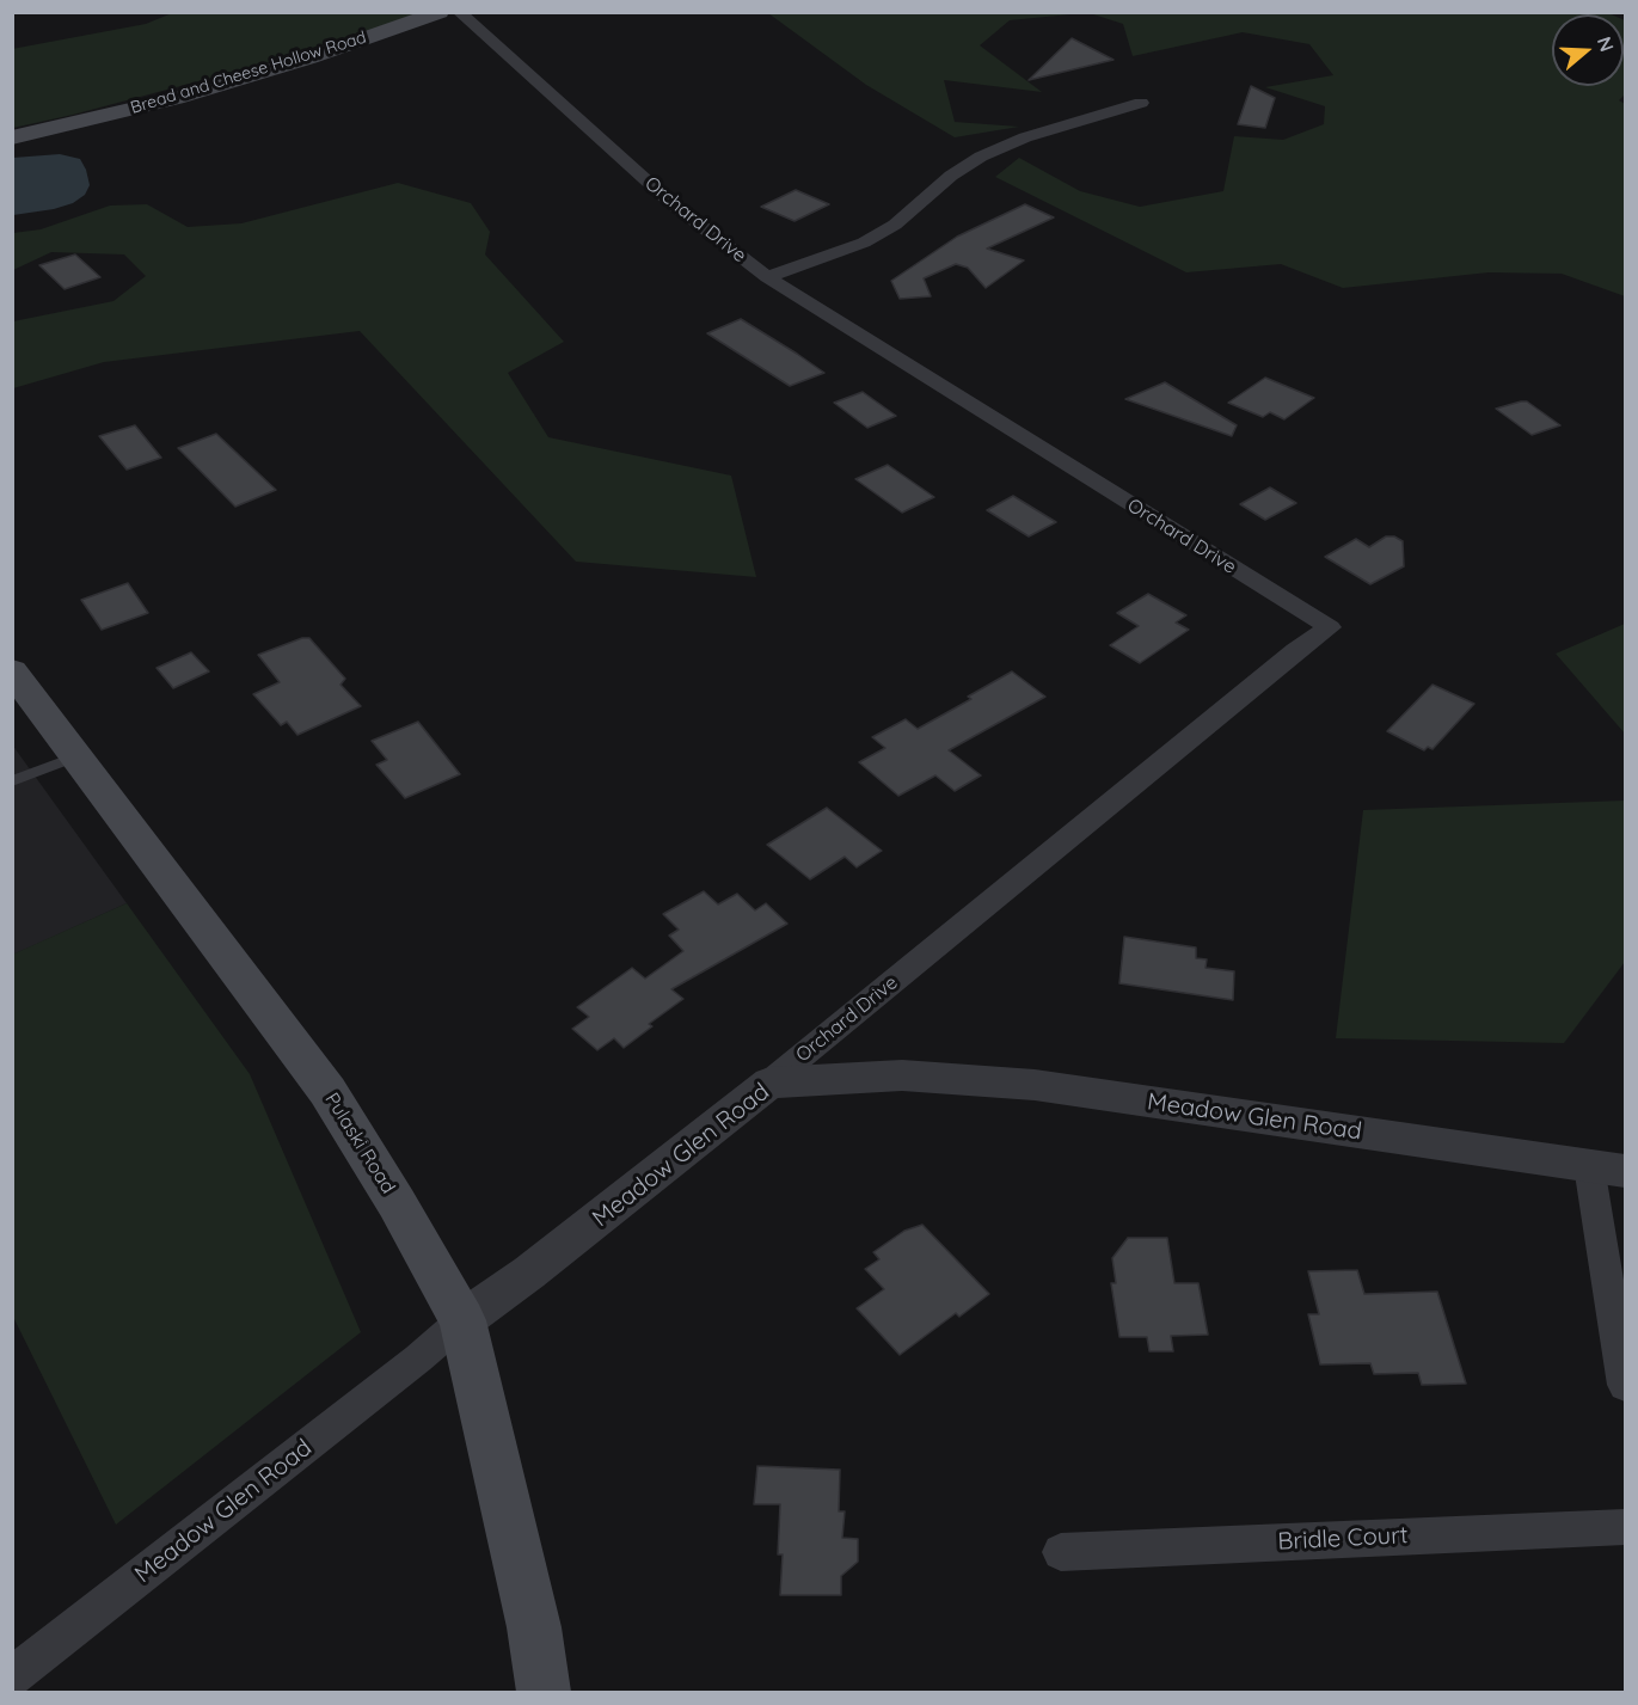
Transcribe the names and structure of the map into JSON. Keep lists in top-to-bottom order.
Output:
{
  "streets": {
    "main road": ["Bread and Cheese Hollow Road", "Pulaski Road"],
    "street": ["Orchard Drive", "Meadow Glen Road", "Bridle Court"]
  },
  "crossings": [
    ["Orchard Drive", "Meadow Glen Road"],
    ["Meadow Glen Road", "Pulaski Road"]
  ],
  "north": "right"
}
